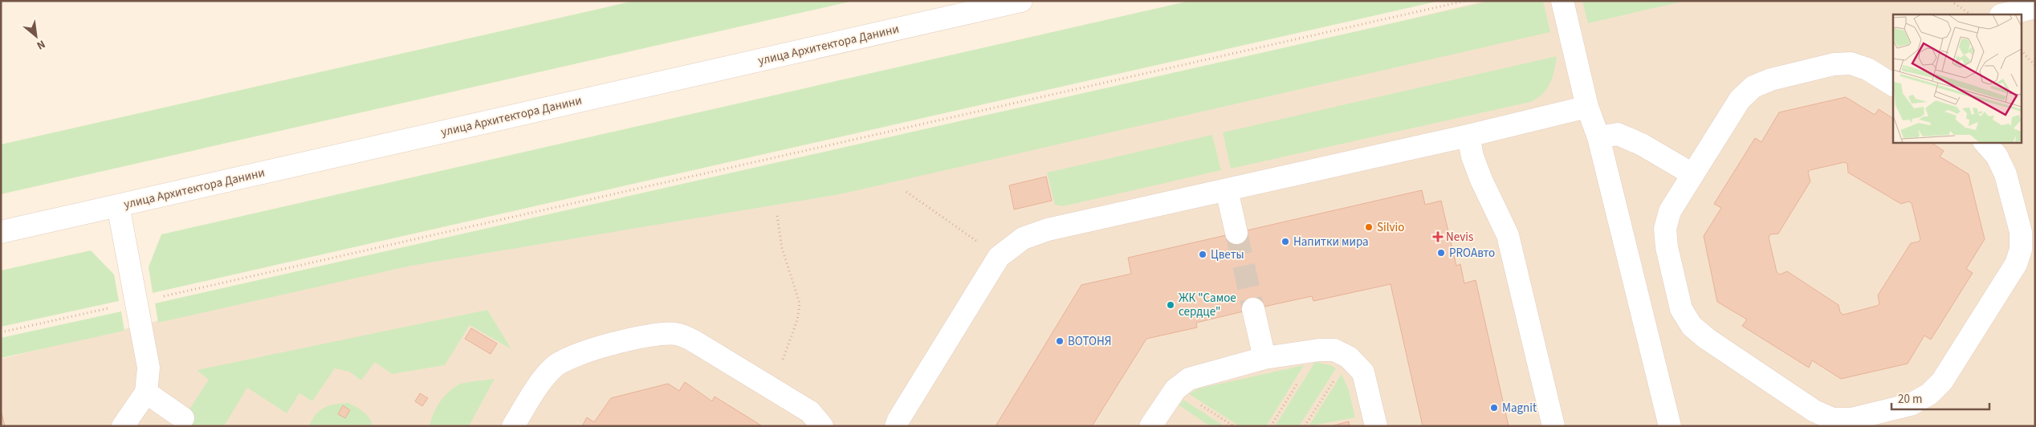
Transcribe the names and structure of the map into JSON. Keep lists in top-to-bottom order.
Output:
{
  "streets": {
    "street": ["улица Архитектора Данини"]
  },
  "places": {
    "other": [
      "Silvio",
      "Напитки мира",
      "PROАвто",
      "Цветы",
      "ЖК \"Самое сердце\"",
      "ВОТОНЯ",
      "Magnit"
    ],
    "health": ["Nevis"]
  },
  "scale_bar": "20 m",
  "north": "bottom right"
}
